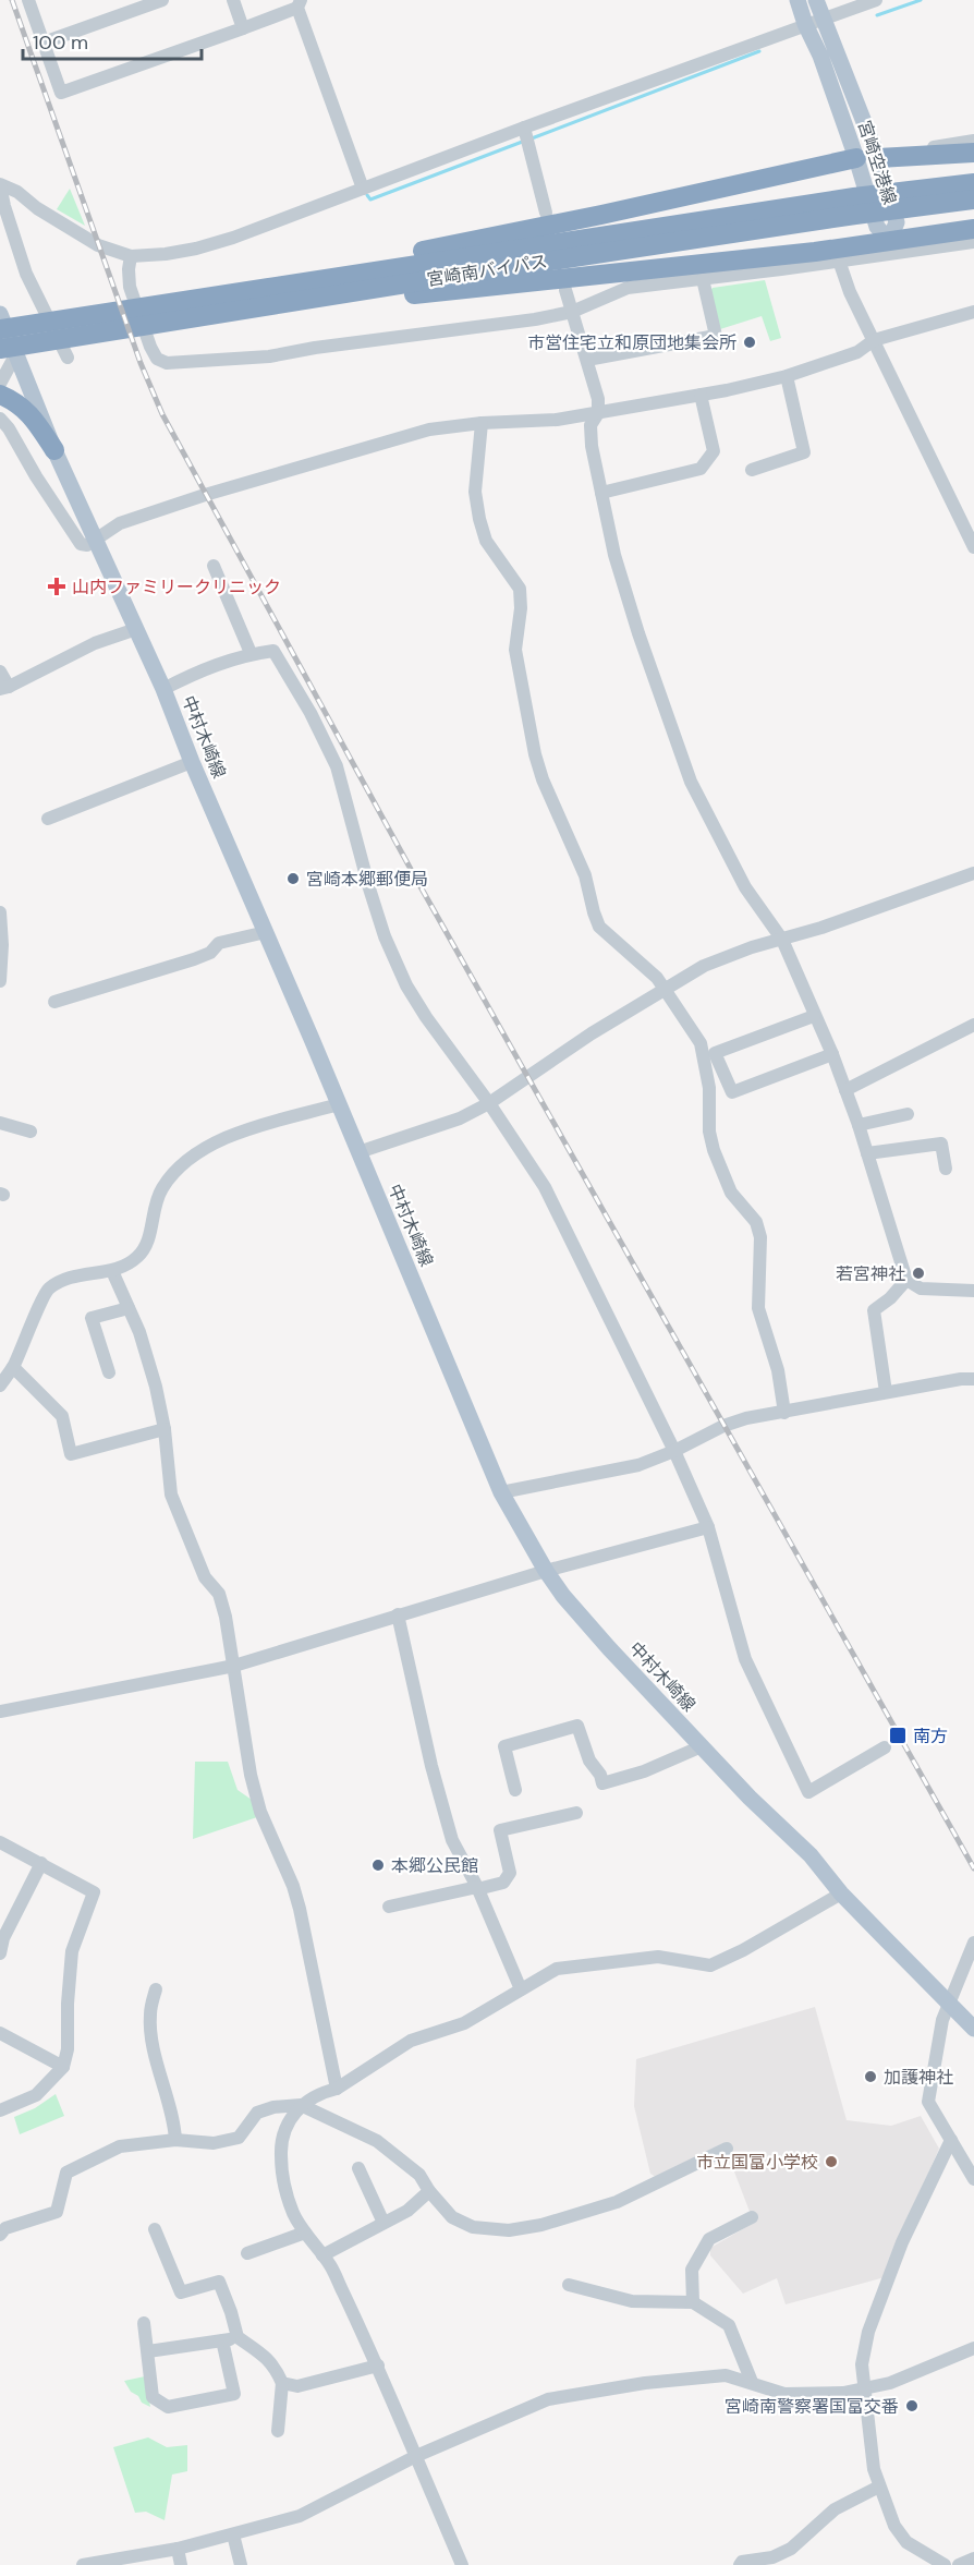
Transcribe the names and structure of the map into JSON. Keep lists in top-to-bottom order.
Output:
{
  "streets": {
    "highway": ["宮崎南バイパス"],
    "main road": ["宮崎空港線", "中村木崎線"]
  },
  "crossings": [
    ["宮崎南バイパス", "中村木崎線"]
  ],
  "places": {
    "other": [
      "市営住宅立和原団地集会所",
      "宮崎本郷郵便局",
      "若宮神社",
      "本郷公民館",
      "加護神社",
      "市立国富小学校",
      "宮崎南警察署国富交番"
    ],
    "health": ["山内ファミリークリニック"],
    "transit": ["南方"]
  },
  "scale_bar": "100 m"
}
